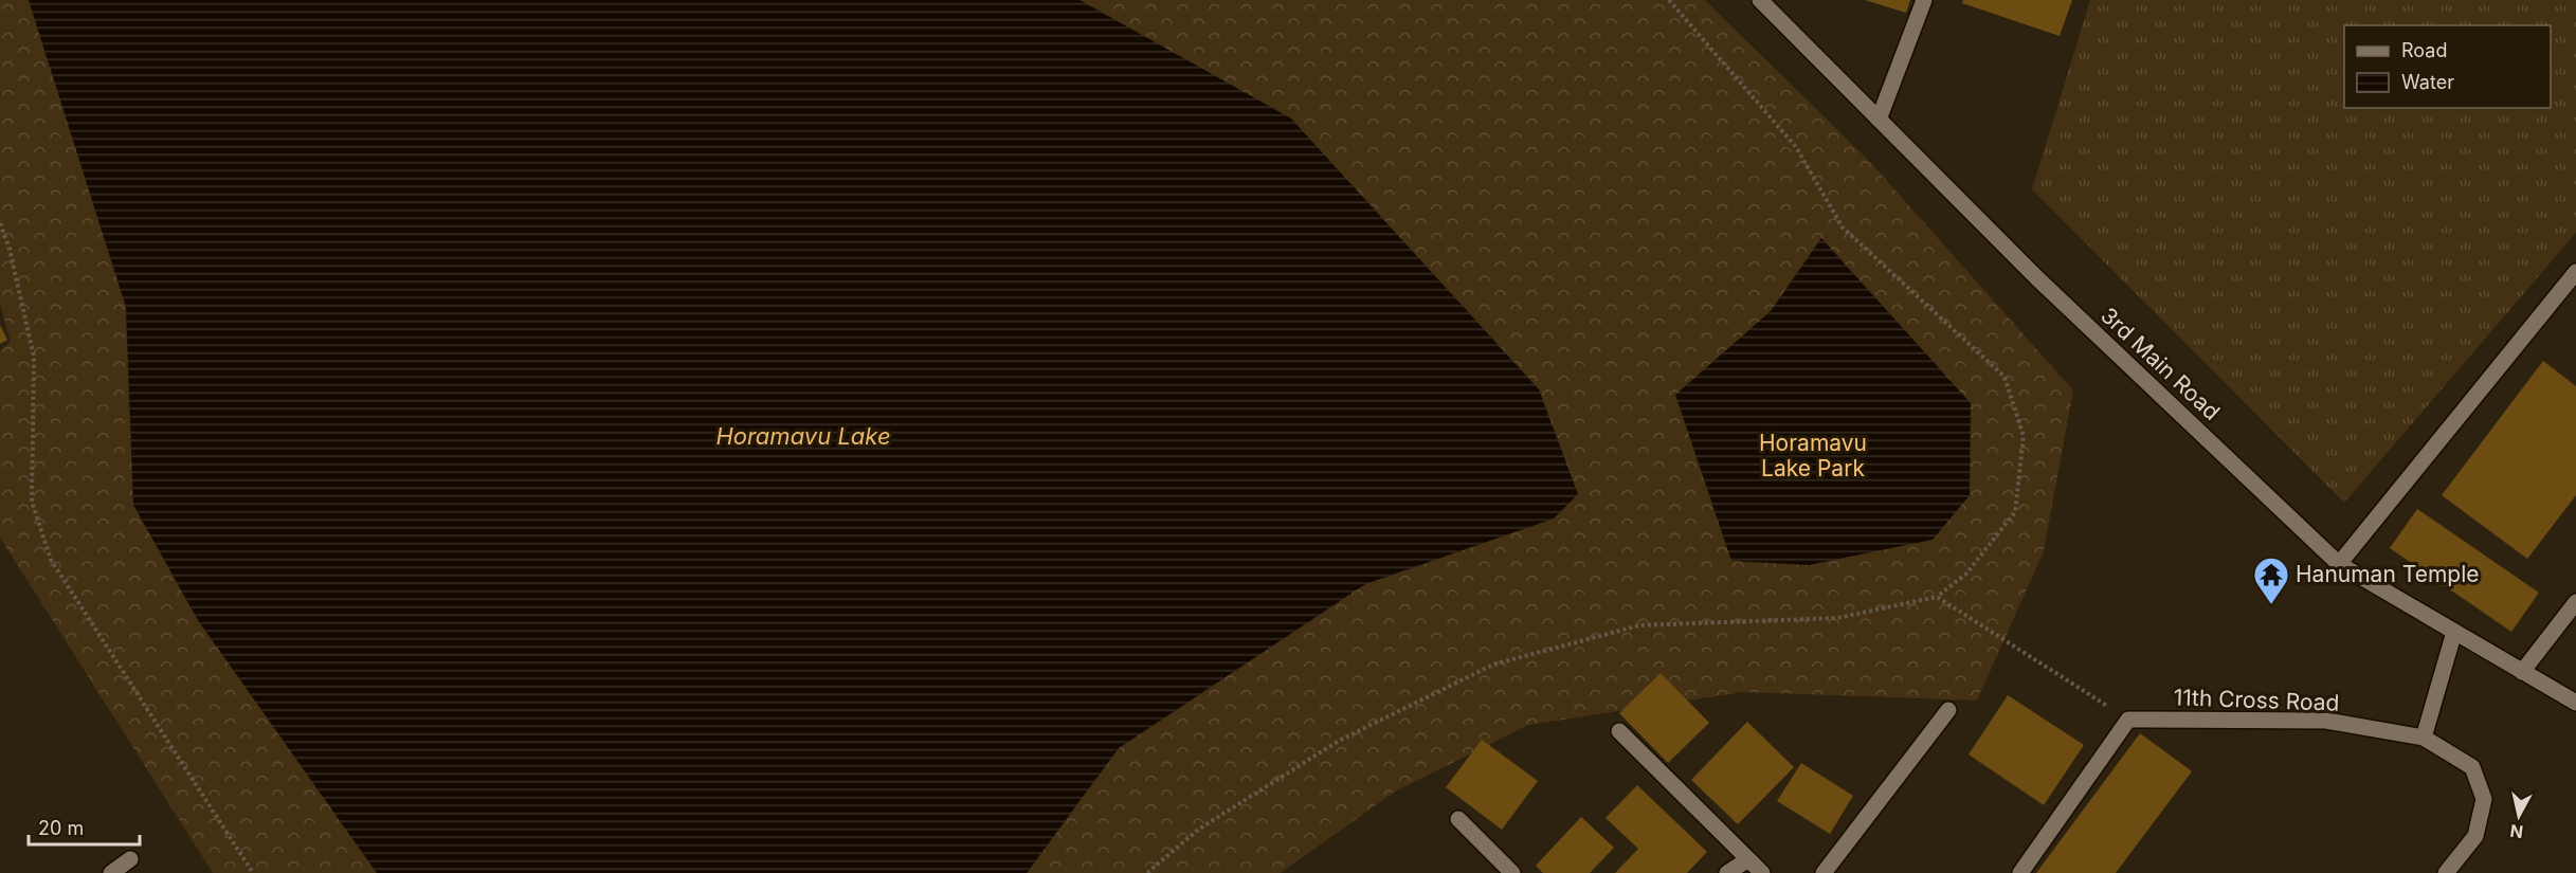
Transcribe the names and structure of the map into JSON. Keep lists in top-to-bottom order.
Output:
{
  "streets": {
    "street": ["3rd Main Road", "11th Cross Road"]
  },
  "water": ["Horamavu Lake"],
  "parks": ["Horamavu Lake Park"],
  "places": {
    "temple": ["Hanuman Temple"]
  },
  "legend": ["Road", "Water"],
  "scale_bar": "20 m",
  "north": "bottom"
}
